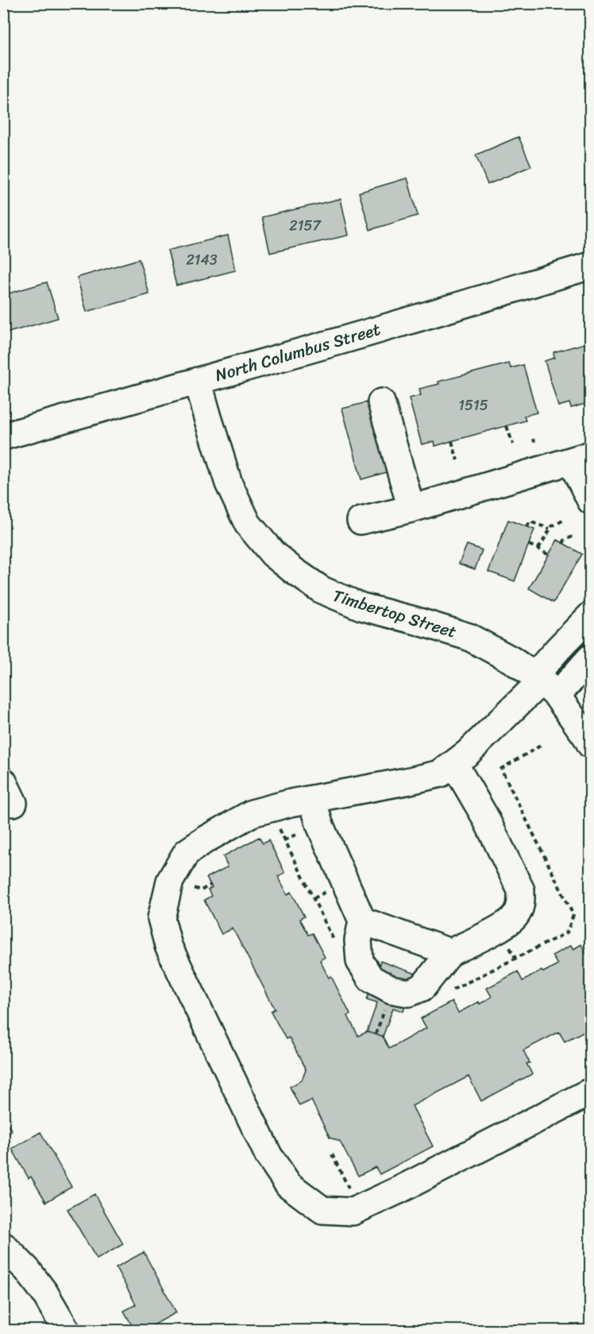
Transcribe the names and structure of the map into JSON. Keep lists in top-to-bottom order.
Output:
{
  "streets": {
    "street": ["North Columbus Street", "Timbertop Street"]
  },
  "crossings": [
    ["North Columbus Street", "Timbertop Street"]
  ],
  "house_numbers": ["2157", "2143", "1515"]
}
